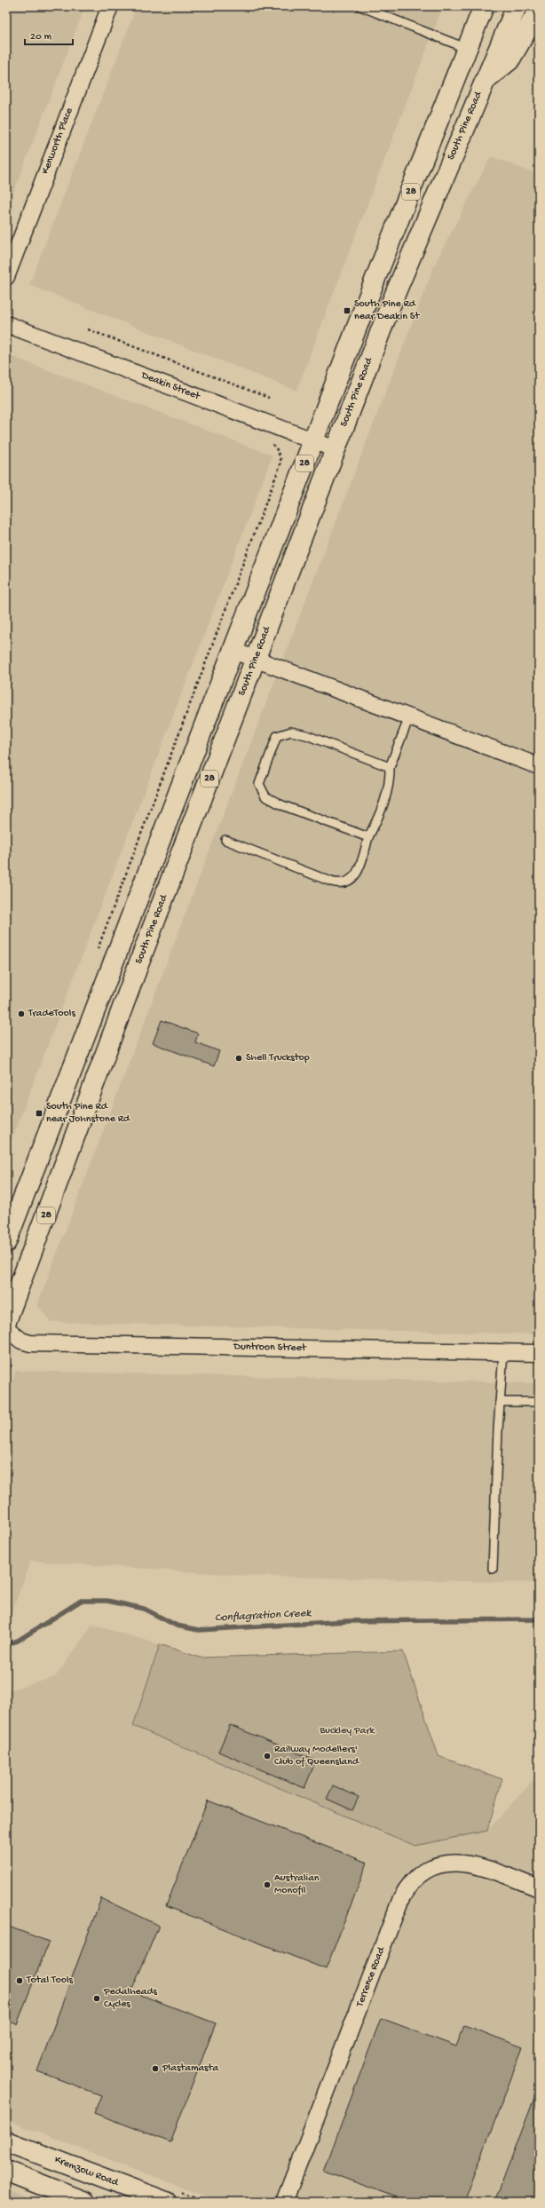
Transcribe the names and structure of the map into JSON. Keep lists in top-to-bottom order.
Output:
{
  "streets": {
    "main road": ["South Pine Road", "28", "Kremzow Road"],
    "street": [
      "Kenworth Place",
      "Deakin Street",
      "Duntroon Street",
      "Terrence Road"
    ]
  },
  "crossings": [
    ["South Pine Road", "28"],
    ["South Pine Road", "Deakin Street"],
    ["28", "Deakin Street"]
  ],
  "water": ["Conflagration Creek"],
  "parks": ["Buckley Park"],
  "places": {
    "transit": ["South Pine Rd near Deakin St", "South Pine Rd near Johnstone Rd"],
    "other": [
      "TradeTools",
      "Shell Truckstop",
      "Railway Modellers' Club of Queensland",
      "Australian Monofil",
      "Total Tools",
      "Pedalheads Cycles",
      "Plastamasta"
    ]
  },
  "scale_bar": "20 m"
}
